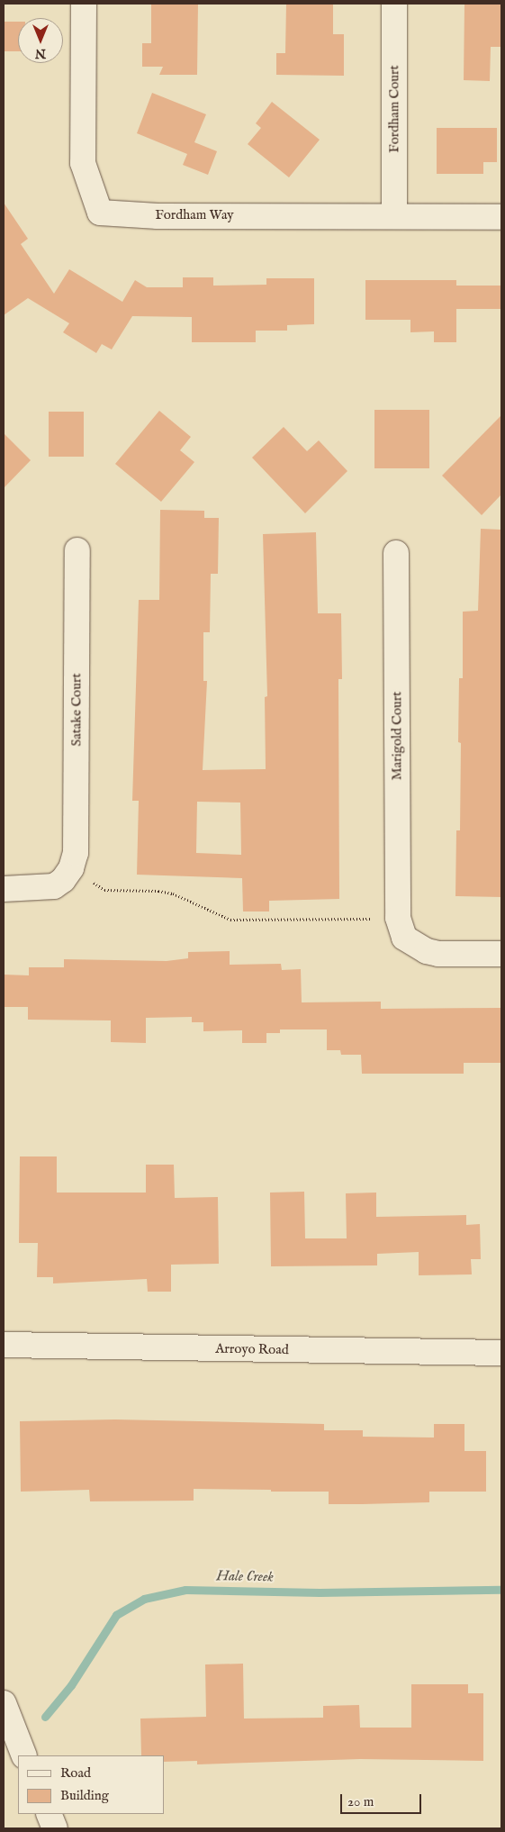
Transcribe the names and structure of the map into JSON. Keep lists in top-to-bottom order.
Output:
{
  "streets": {
    "street": [
      "Fordham Court",
      "Fordham Way",
      "Satake Court",
      "Marigold Court",
      "Arroyo Road"
    ]
  },
  "crossings": [
    ["Fordham Court", "Fordham Way"]
  ],
  "water": ["Hale Creek"],
  "legend": ["Road", "Building"],
  "scale_bar": "20 m",
  "north": "bottom"
}
